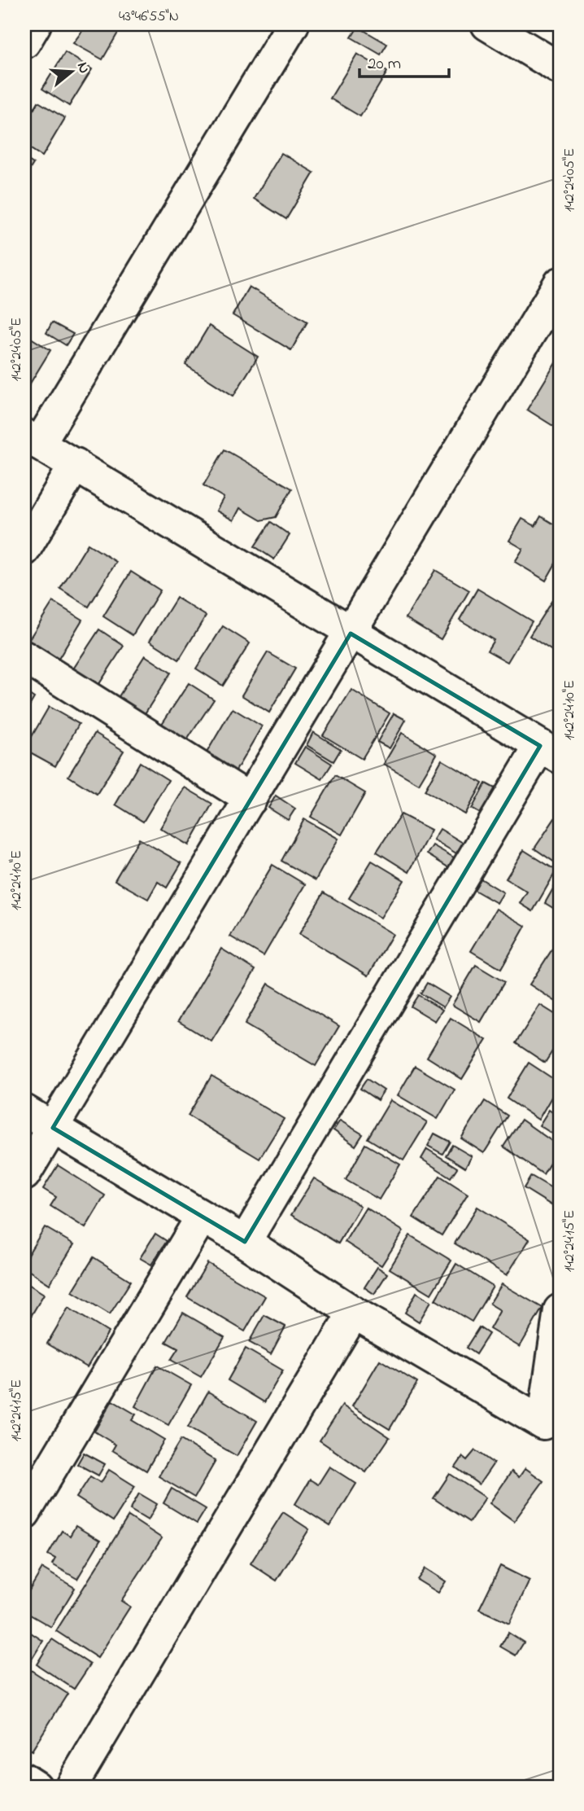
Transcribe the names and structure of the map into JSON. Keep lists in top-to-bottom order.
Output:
{
  "scale_bar": "20 m",
  "north": "right",
  "coordinates": [
    "43°46'55\"N",
    "142°24'05\"E",
    "142°24'10\"E",
    "142°24'15\"E"
  ]
}
